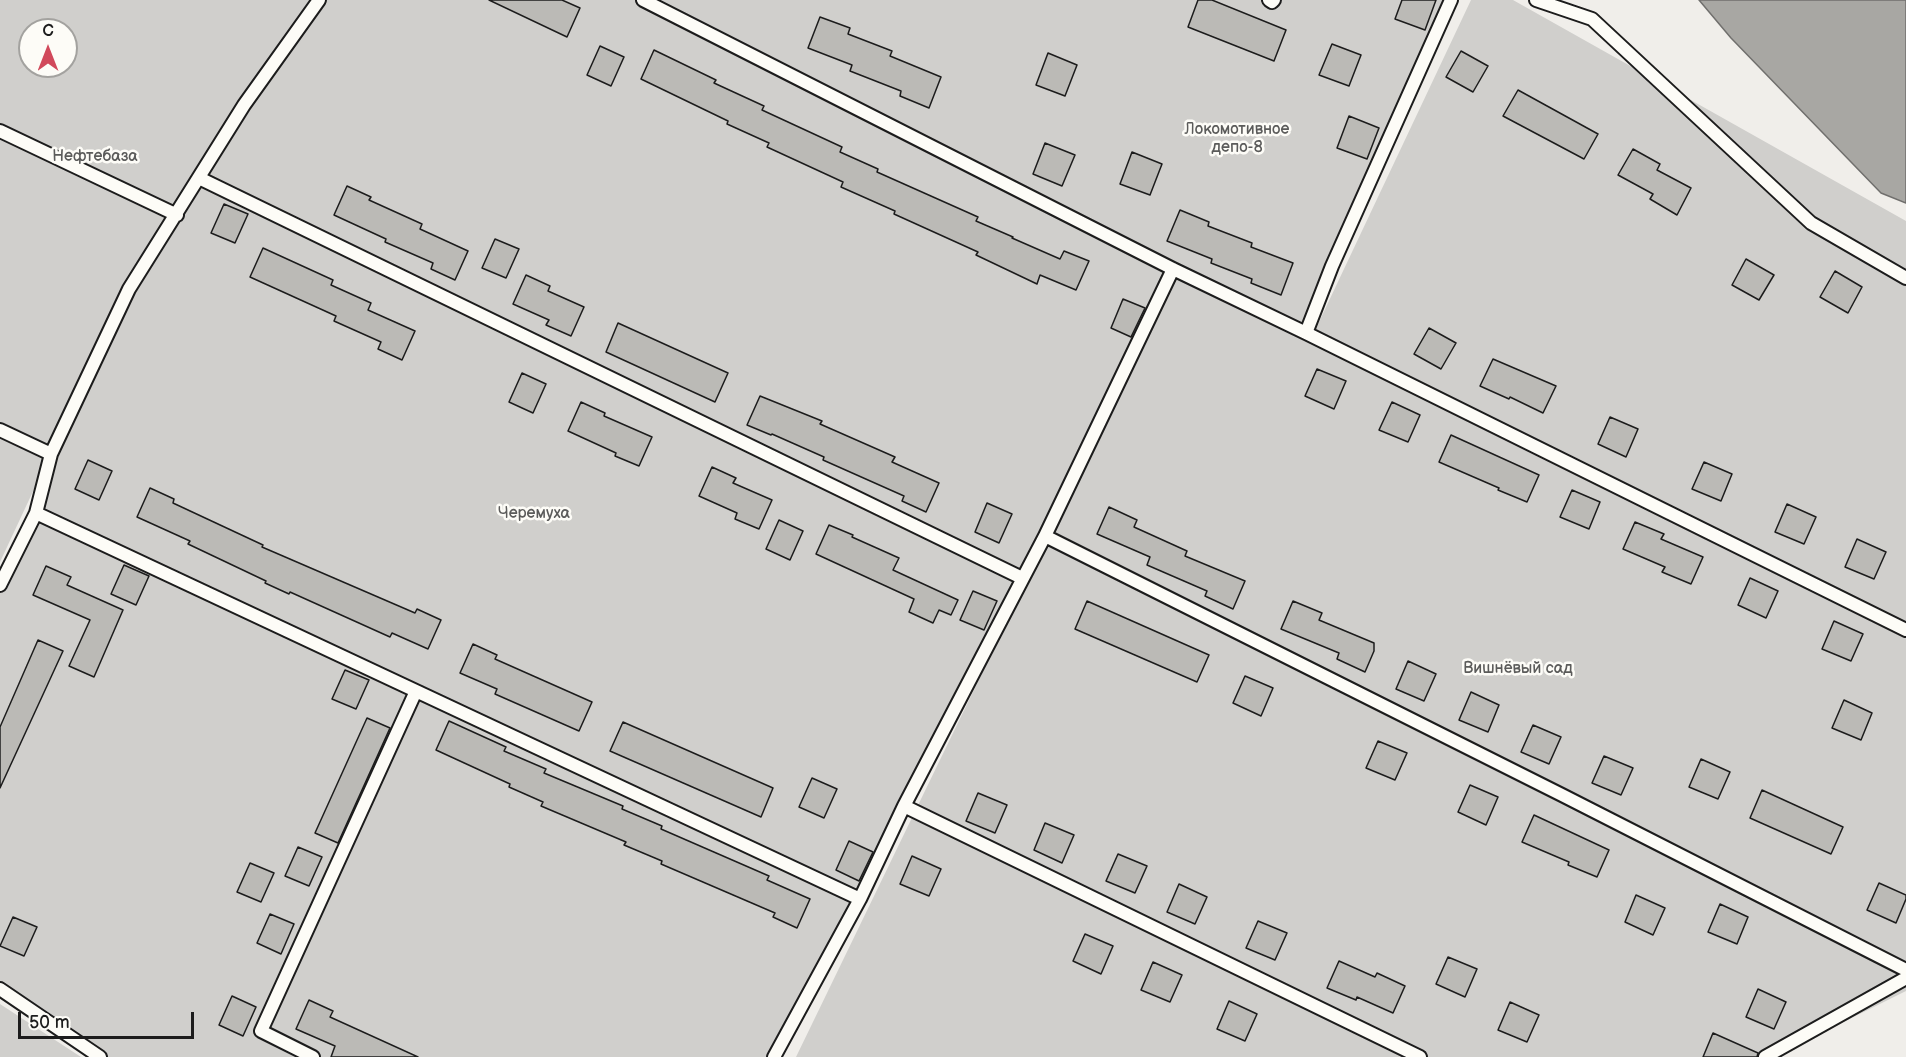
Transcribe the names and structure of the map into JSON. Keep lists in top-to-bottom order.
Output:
{
  "parks": [
    "Локомотивное депо-8",
    "Нефтебаза",
    "Черемуха",
    "Вишнёвый сад"
  ],
  "scale_bar": "50 m",
  "north": "top"
}
